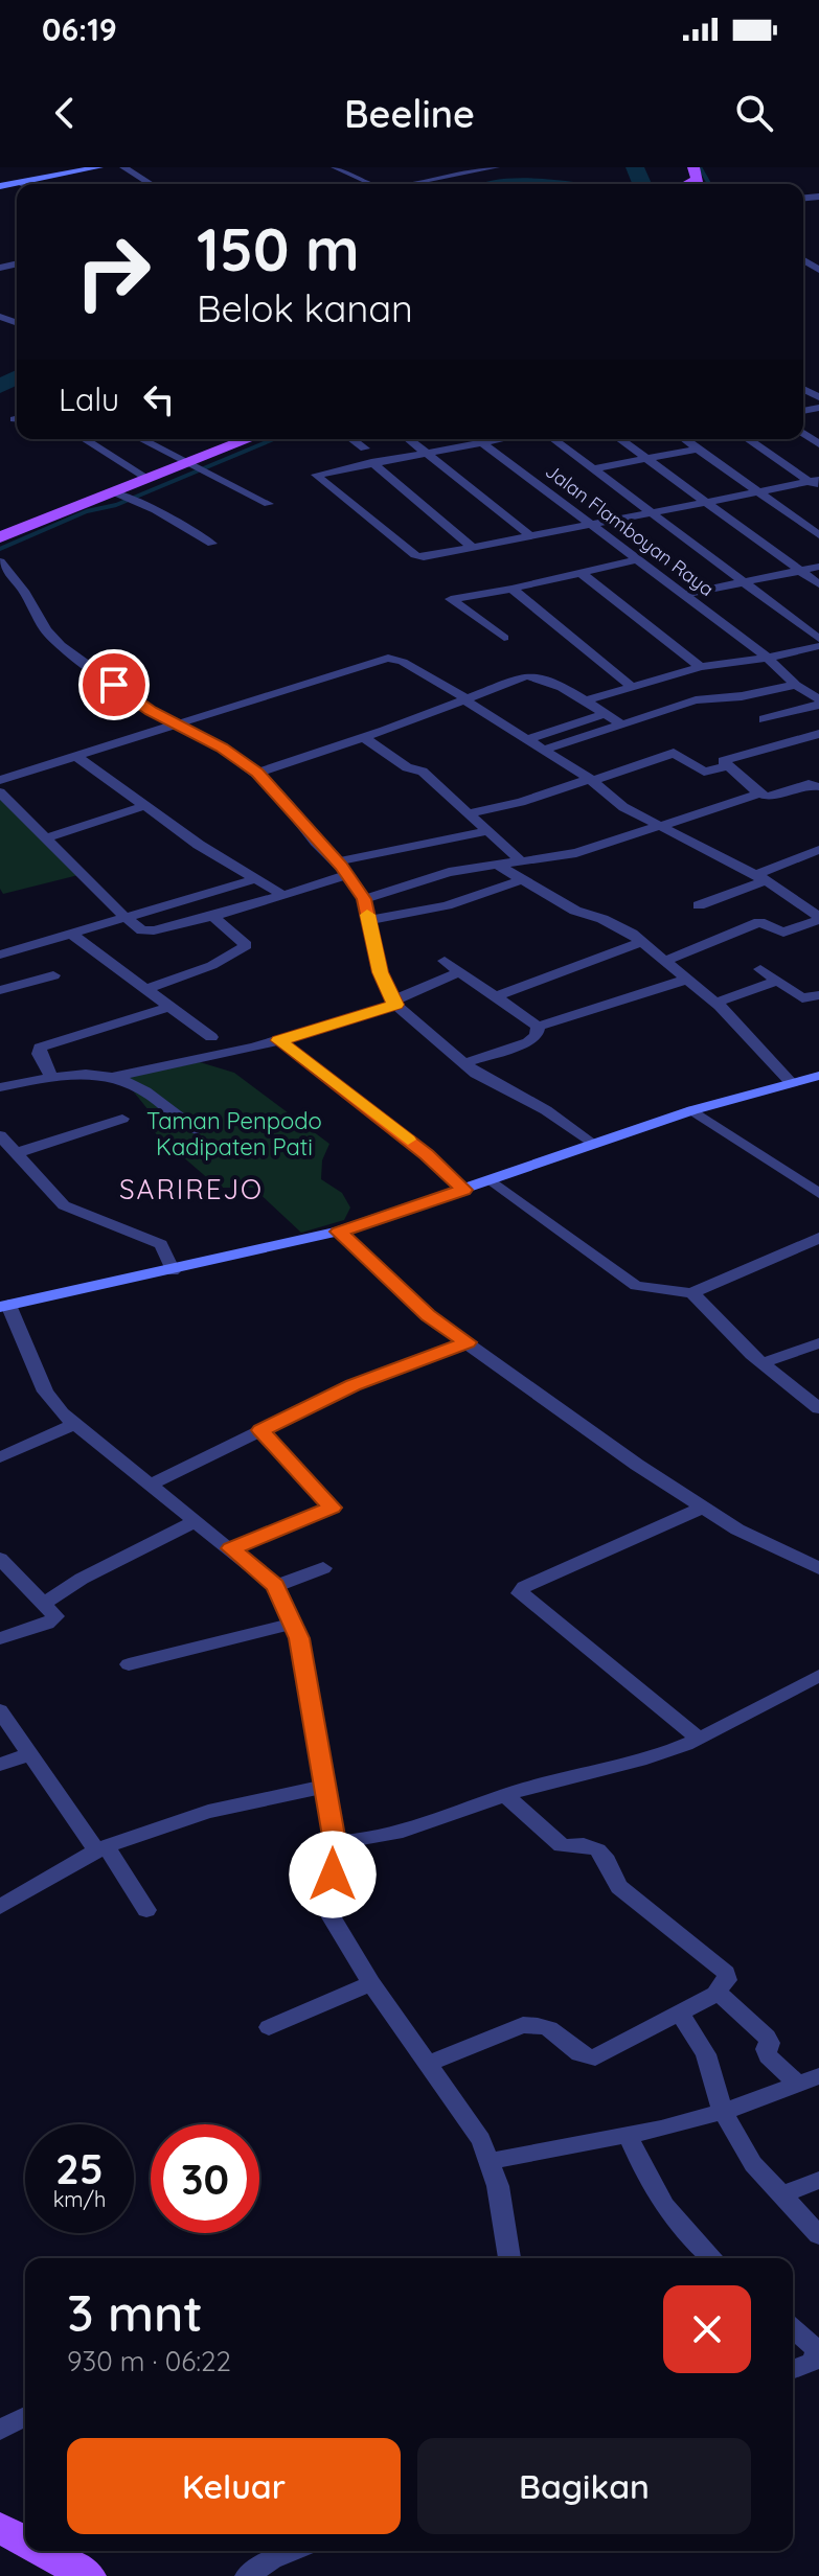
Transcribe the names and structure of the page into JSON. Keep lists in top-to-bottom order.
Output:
{
  "streets": {
    "street": ["Jalan Flamboyan Raya"]
  },
  "districts": ["SARIREJO"],
  "parks": ["Taman Penpodo Kadipaten Pati"],
  "page": {
    "status": "06:19",
    "header": "Beeline",
    "turn": ["150 m", "Belok kanan"],
    "then": "Lalu",
    "speed": "25 km/h",
    "limit": "30",
    "heading": ["3 mnt", "930 m · 06:22"],
    "buttons": ["Keluar", "Bagikan"]
  }
}
